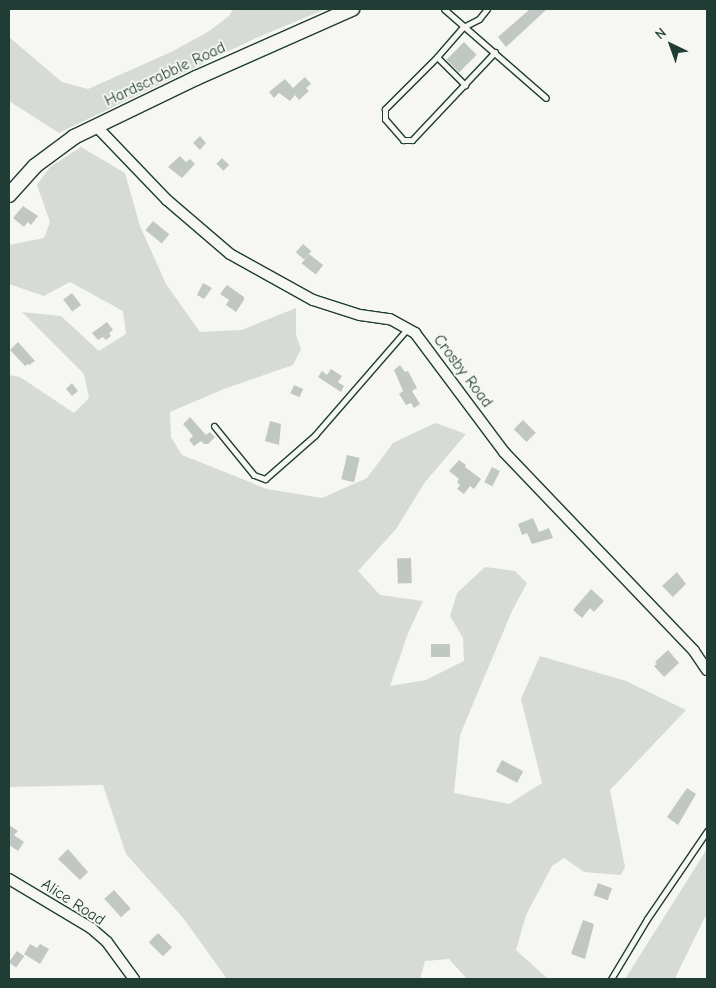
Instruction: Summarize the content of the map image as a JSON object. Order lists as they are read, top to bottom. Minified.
{"streets":{"street":["Hardscrabble Road","Crosby Road","Alice Road"]},"crossings":[["Hardscrabble Road","Crosby Road"]],"north":"top left"}
